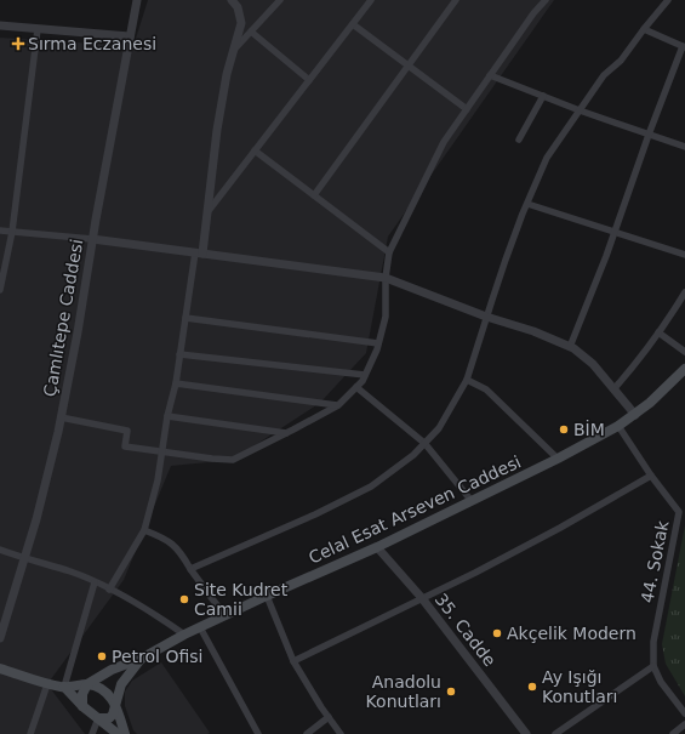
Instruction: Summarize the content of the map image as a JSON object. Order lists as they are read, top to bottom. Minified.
{"streets":{"main road":["Celal Esat Arseven Caddesi"],"street":["Çamlıtepe Caddesi","44. Sokak","35. Cadde"]},"crossings":[["Celal Esat Arseven Caddesi","44. Sokak"],["Celal Esat Arseven Caddesi","35. Cadde"]],"places":{"health":["Sırma Eczanesi"],"other":["BİM","Site Kudret Camii","Akçelik Modern","Petrol Ofisi","Ay Işığı Konutları","Anadolu Konutları"]}}
